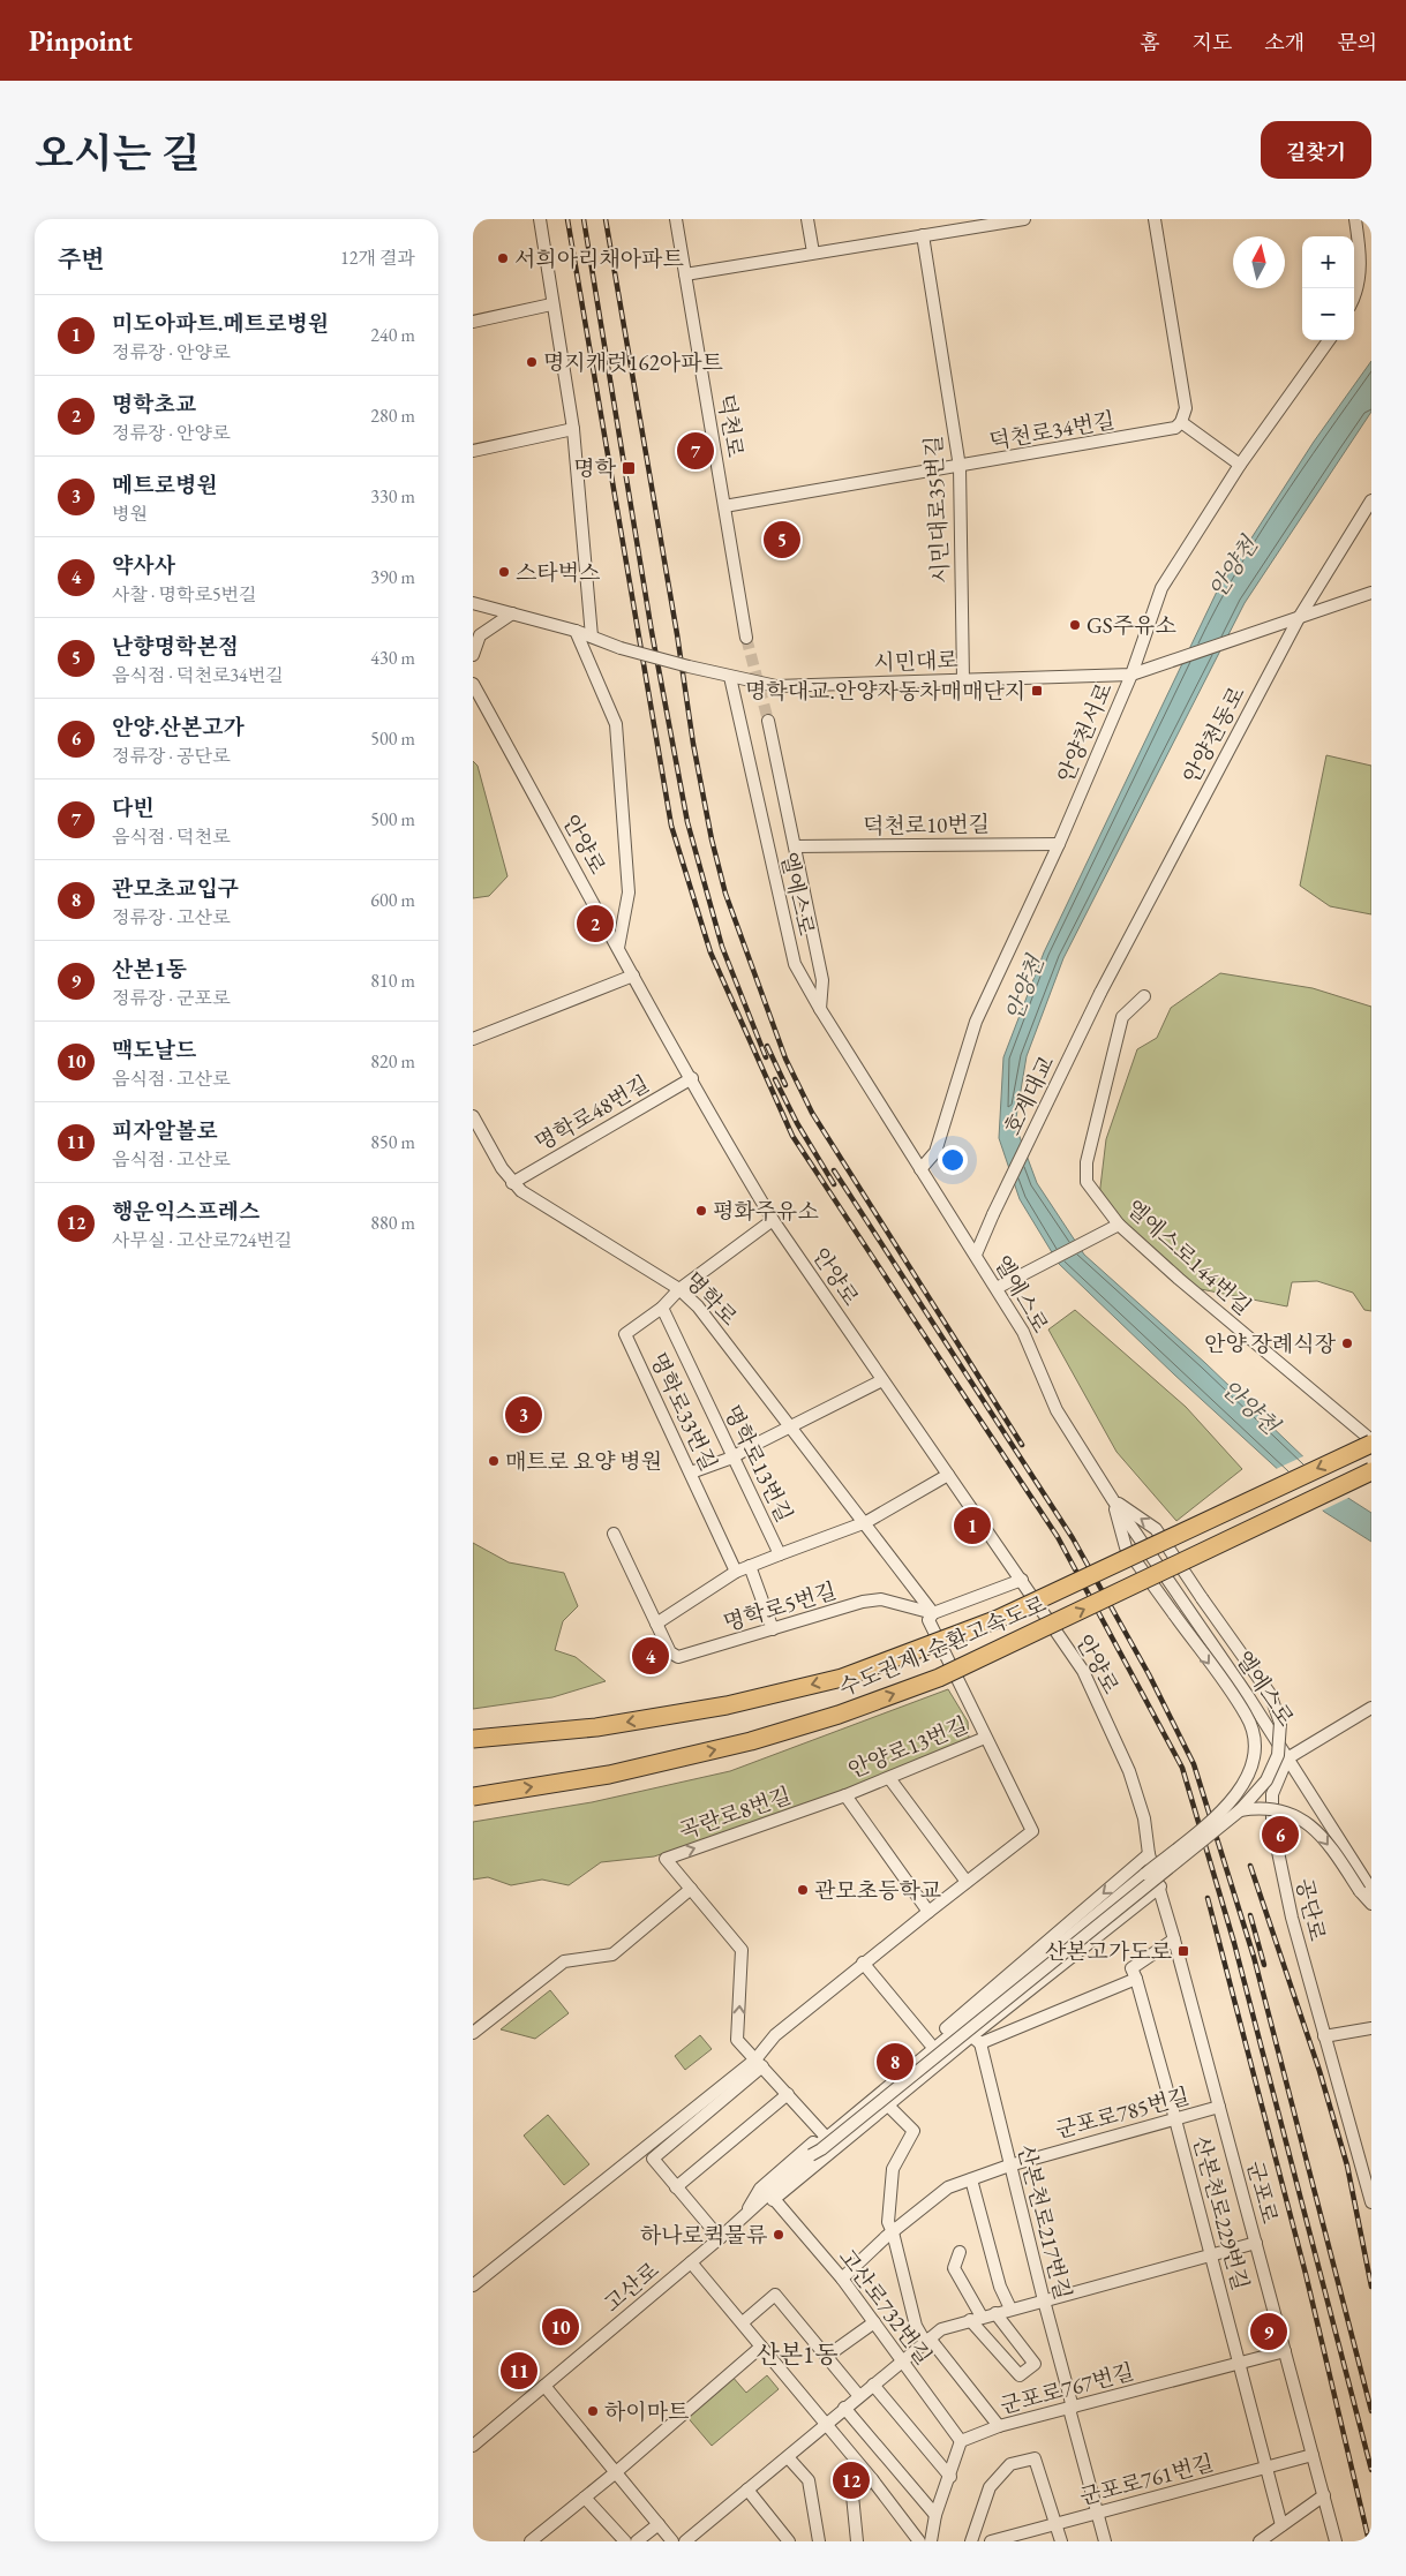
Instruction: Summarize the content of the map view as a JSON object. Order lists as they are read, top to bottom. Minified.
{"streets":{"highway":["수도권제1순환고속도로"],"street":["덕천로","덕천로34번길","시민대로35번길","시민대로","안양천서로","안양천동로","덕천로10번길","안양로","엘에스로","호계대교","명학로48번길","엘에스로144번길","명학로","명학로33번길","명학로13번길","명학로5번길","안양로13번길","곡란로8번길","공단로","군포로785번길","군포로","산본천로229번길","산본천로217번길","고산로","고산로732번길","군포로767번길","군포로761번길"]},"crossings":[["덕천로","덕천로34번길"],["덕천로34번길","시민대로35번길"],["시민대로35번길","시민대로"],["시민대로","안양천서로"],["시민대로","안양천동로"],["시민대로","엘에스로"],["안양천서로","덕천로10번길"],["안양천서로","엘에스로"],["안양천동로","호계대교"],["안양로","명학로48번길"],["안양로","명학로33번길"],["안양로","군포로"],["엘에스로","호계대교"],["엘에스로","공단로"],["명학로48번길","명학로"],["엘에스로144번길","수도권제1순환고속도로"],["명학로","명학로33번길"],["명학로","명학로13번길"],["명학로","명학로5번길"],["명학로","안양로13번길"],["명학로33번길","명학로13번길"],["명학로33번길","명학로5번길"],["명학로13번길","명학로5번길"],["명학로5번길","안양로13번길"],["안양로13번길","곡란로8번길"],["군포로785번길","군포로"],["군포로785번길","산본천로229번길"],["군포로785번길","산본천로217번길"],["군포로785번길","고산로732번길"],["군포로","군포로767번길"],["군포로","군포로761번길"],["산본천로229번길","군포로767번길"],["산본천로229번길","군포로761번길"],["산본천로217번길","군포로767번길"],["산본천로217번길","군포로761번길"],["고산로732번길","군포로767번길"]],"districts":["산본1동"],"water":["안양천"],"places":{"other":["서희아리채아파트","명지캐럿162아파트","스타벅스","GS주유소","평화주유소","안양 장례식장","매트로 요양 병원","관모초등학교","하나로퀵물류","하이마트"],"transit":["명학","명학대교.안양자동차매매단지","산본고가도로"]},"north":"top","page":{"header":"Pinpoint","nav":["홈","지도","소개","문의"],"title":"오시는 길","buttons":"길찾기","heading":["주변","12개 결과"],"map_buttons":["+","−"],"list":[{"mark":"1","name":"미도아파트.메트로병원","note":"정류장 · 안양로","value":"240 m"},{"mark":"2","name":"명학초교","note":"정류장 · 안양로","value":"280 m"},{"mark":"3","name":"메트로병원","note":"병원","value":"330 m"},{"mark":"4","name":"약사사","note":"사찰 · 명학로5번길","value":"390 m"},{"mark":"5","name":"난향명학본점","note":"음식점 · 덕천로34번길","value":"430 m"},{"mark":"6","name":"안양.산본고가","note":"정류장 · 공단로","value":"500 m"},{"mark":"7","name":"다빈","note":"음식점 · 덕천로","value":"500 m"},{"mark":"8","name":"관모초교입구","note":"정류장 · 고산로","value":"600 m"},{"mark":"9","name":"산본1동","note":"정류장 · 군포로","value":"810 m"},{"mark":"10","name":"맥도날드","note":"음식점 · 고산로","value":"820 m"},{"mark":"11","name":"피자알볼로","note":"음식점 · 고산로","value":"850 m"},{"mark":"12","name":"행운익스프레스","note":"사무실 · 고산로724번길","value":"880 m"}],"pins":["7","5","2","3","1","4","6","8","10","9","11","12"]}}
